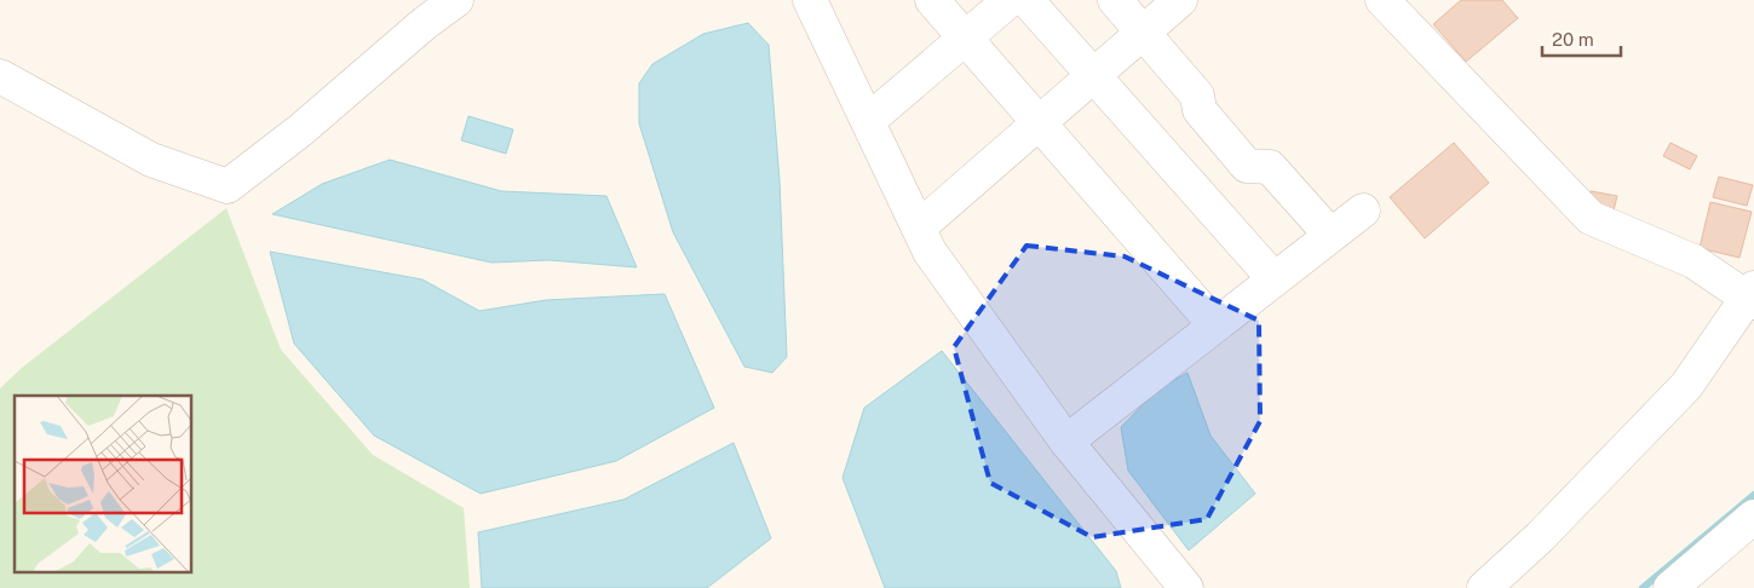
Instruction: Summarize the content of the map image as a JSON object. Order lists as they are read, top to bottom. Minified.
{"scale_bar":"20 m"}
